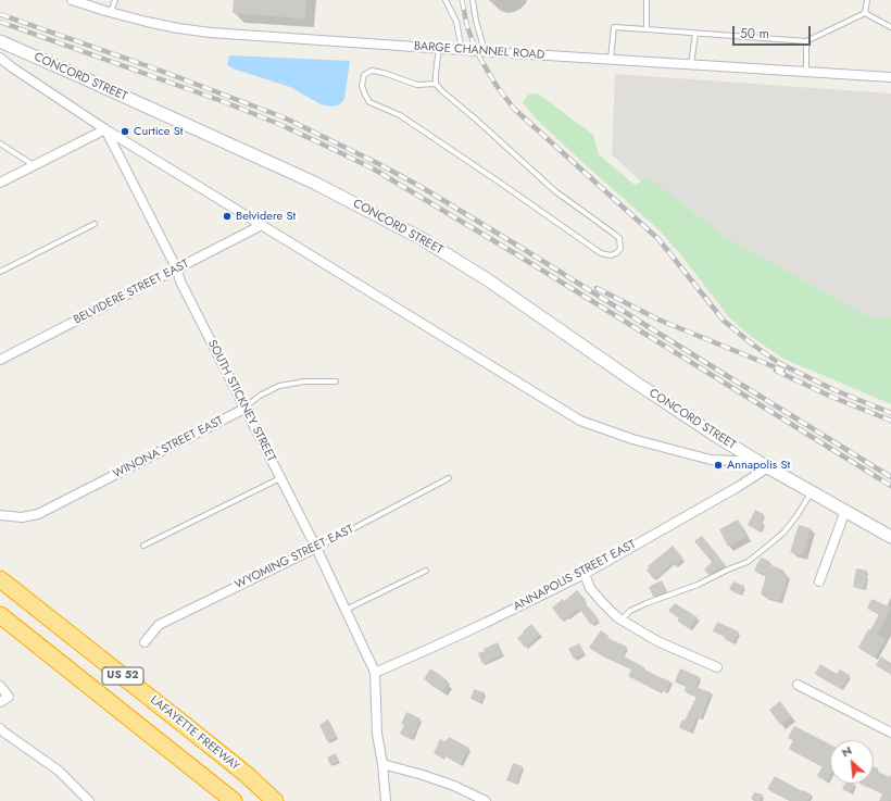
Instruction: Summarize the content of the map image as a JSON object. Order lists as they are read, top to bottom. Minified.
{"streets":{"highway":["US 52","LAFAYETTE FREEWAY"],"main road":["CONCORD STREET"],"street":["BARGE CHANNEL ROAD","BELVIDERE STREET EAST","SOUTH STICKNEY STREET","WINONA STREET EAST","WYOMING STREET EAST","ANNAPOLIS STREET EAST"]},"crossings":[["CONCORD STREET","BELVIDERE STREET EAST"],["CONCORD STREET","SOUTH STICKNEY STREET"],["CONCORD STREET","ANNAPOLIS STREET EAST"],["BELVIDERE STREET EAST","SOUTH STICKNEY STREET"],["SOUTH STICKNEY STREET","WINONA STREET EAST"],["SOUTH STICKNEY STREET","WYOMING STREET EAST"],["SOUTH STICKNEY STREET","ANNAPOLIS STREET EAST"]],"places":["Curtice St","Belvidere St","Annapolis St"],"scale_bar":"50 m","north":"top left"}
